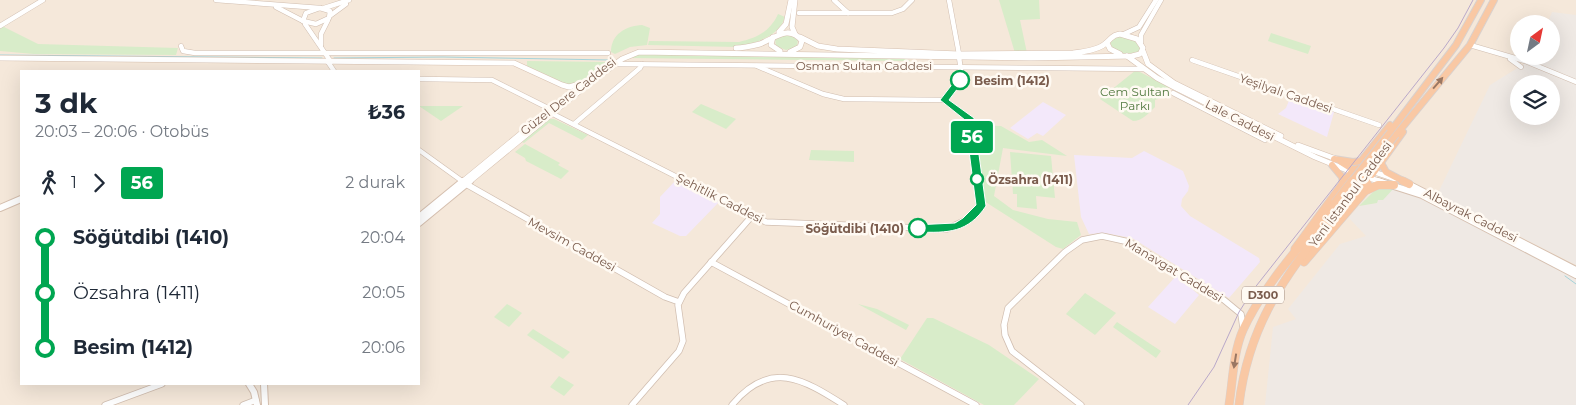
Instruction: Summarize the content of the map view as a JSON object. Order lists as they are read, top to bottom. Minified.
{"streets":{"highway":["Yeni İstanbul Caddesi","D300"],"main road":["Güzel Dere Caddesi","Lale Caddesi","Albayrak Caddesi"],"street":["Osman Sultan Caddesi","Yeşilyalı Caddesi","Şehitlik Caddesi","Mevsim Caddesi","Manavgat Caddesi","Cumhuriyet Caddesi"]},"crossings":[["Osman Sultan Caddesi","Güzel Dere Caddesi"],["Osman Sultan Caddesi","Lale Caddesi"],["Güzel Dere Caddesi","Şehitlik Caddesi"],["Güzel Dere Caddesi","Mevsim Caddesi"],["Yeni İstanbul Caddesi","Manavgat Caddesi"]],"parks":["Cem Sultan Parkı"],"places":["Besim (1412)","Özsahra (1411)","Söğütdibi (1410)"],"lines":["bus line 56"],"north":"top right","page":{"on_map":"56","heading":["3 dk","20:03 – 20:06 · Otobüs","₺36"],"legs":["1","56","2 durak"],"list":[{"name":"Söğütdibi (1410)","value":"20:04"},{"name":"Özsahra (1411)","value":"20:05"},{"name":"Besim (1412)","value":"20:06"}]}}
